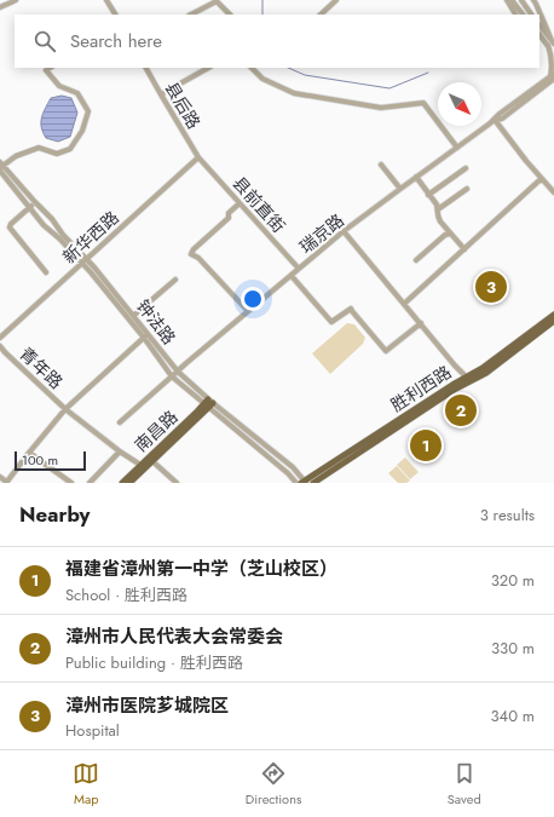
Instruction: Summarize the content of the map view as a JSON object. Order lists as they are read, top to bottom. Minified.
{"streets":{"main road":["胜利西路","南昌路"],"street":["县后路","县前直街","瑞京路","新华西路","钟法路","青年路"]},"crossings":[["县后路","县前直街"],["县后路","新华西路"],["县前直街","瑞京路"],["县前直街","新华西路"],["瑞京路","钟法路"],["新华西路","钟法路"],["钟法路","胜利西路"],["钟法路","南昌路"],["青年路","南昌路"]],"scale_bar":"100 m","north":"bottom right","page":{"search":"Search here","pins":["3","2","1"],"scale":"100 m","heading":["Nearby","3 results"],"list":[{"mark":"1","name":"福建省漳州第一中学（芝山校区）","note":"School · 胜利西路","value":"320 m"},{"mark":"2","name":"漳州市人民代表大会常委会","note":"Public building · 胜利西路","value":"330 m"},{"mark":"3","name":"漳州市医院芗城院区","note":"Hospital","value":"340 m"}],"nav":["Map","Directions","Saved"]}}
